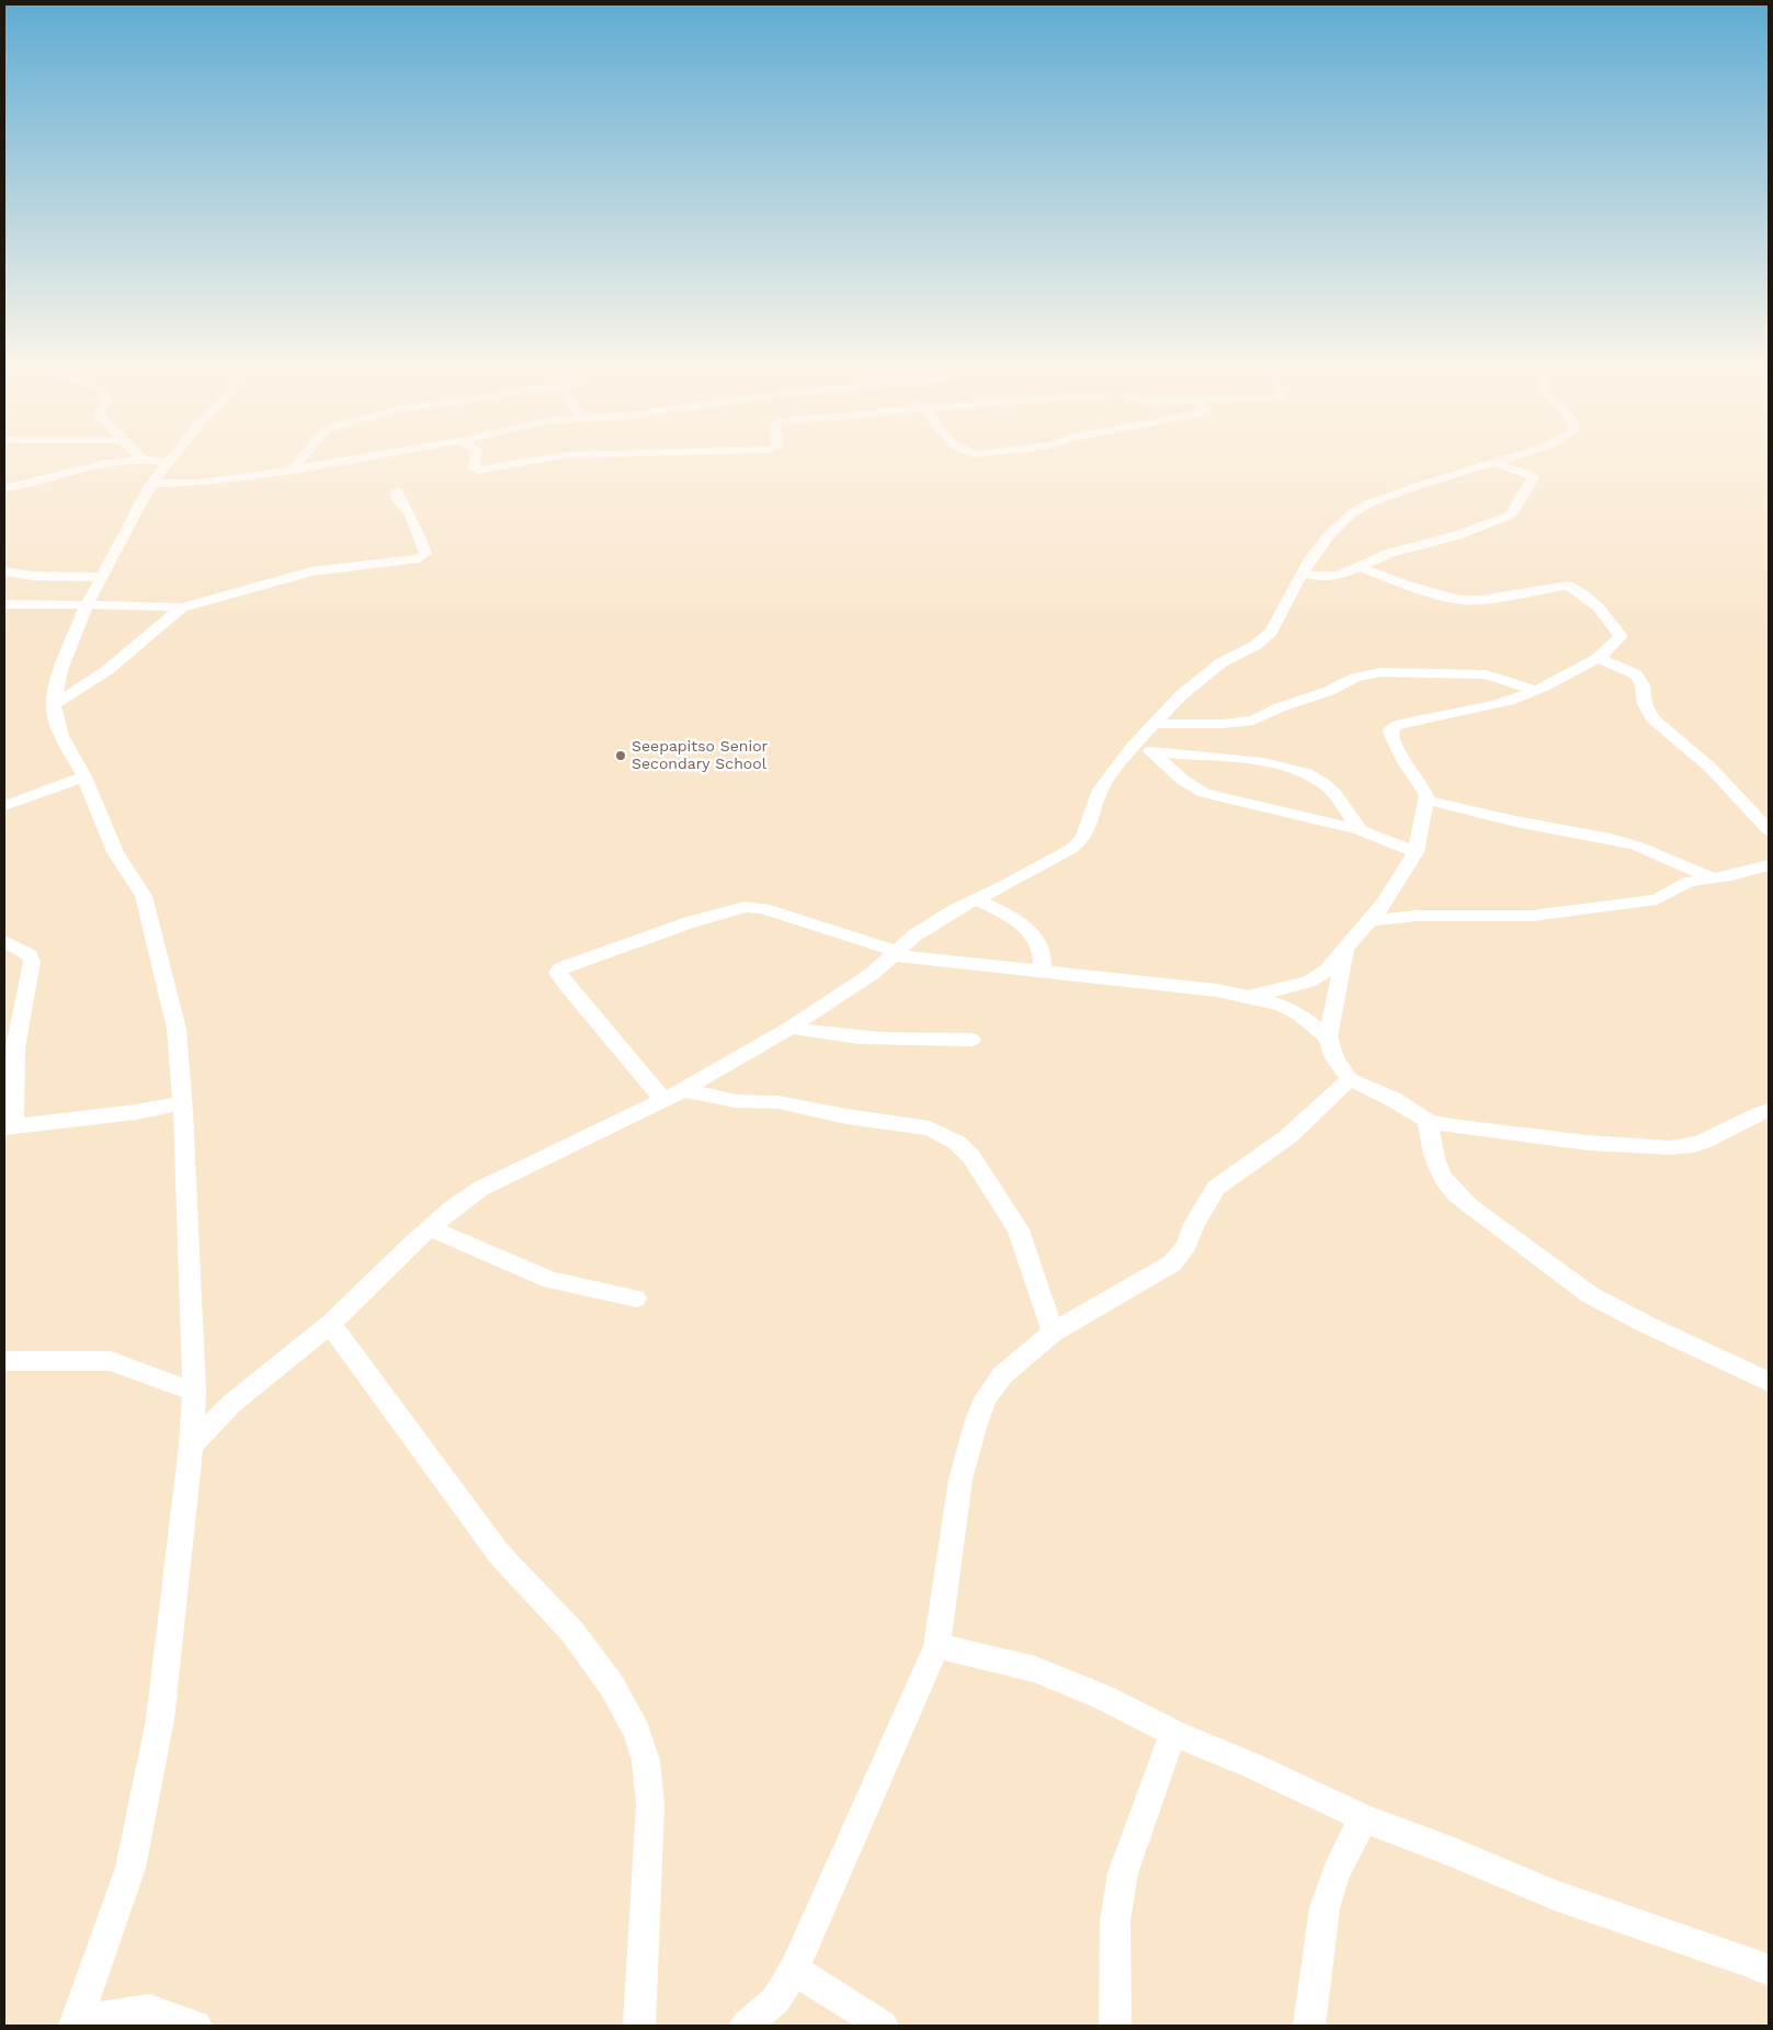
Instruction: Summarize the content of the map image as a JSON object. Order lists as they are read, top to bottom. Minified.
{"places":["Seepapitso Senior Secondary School"]}
